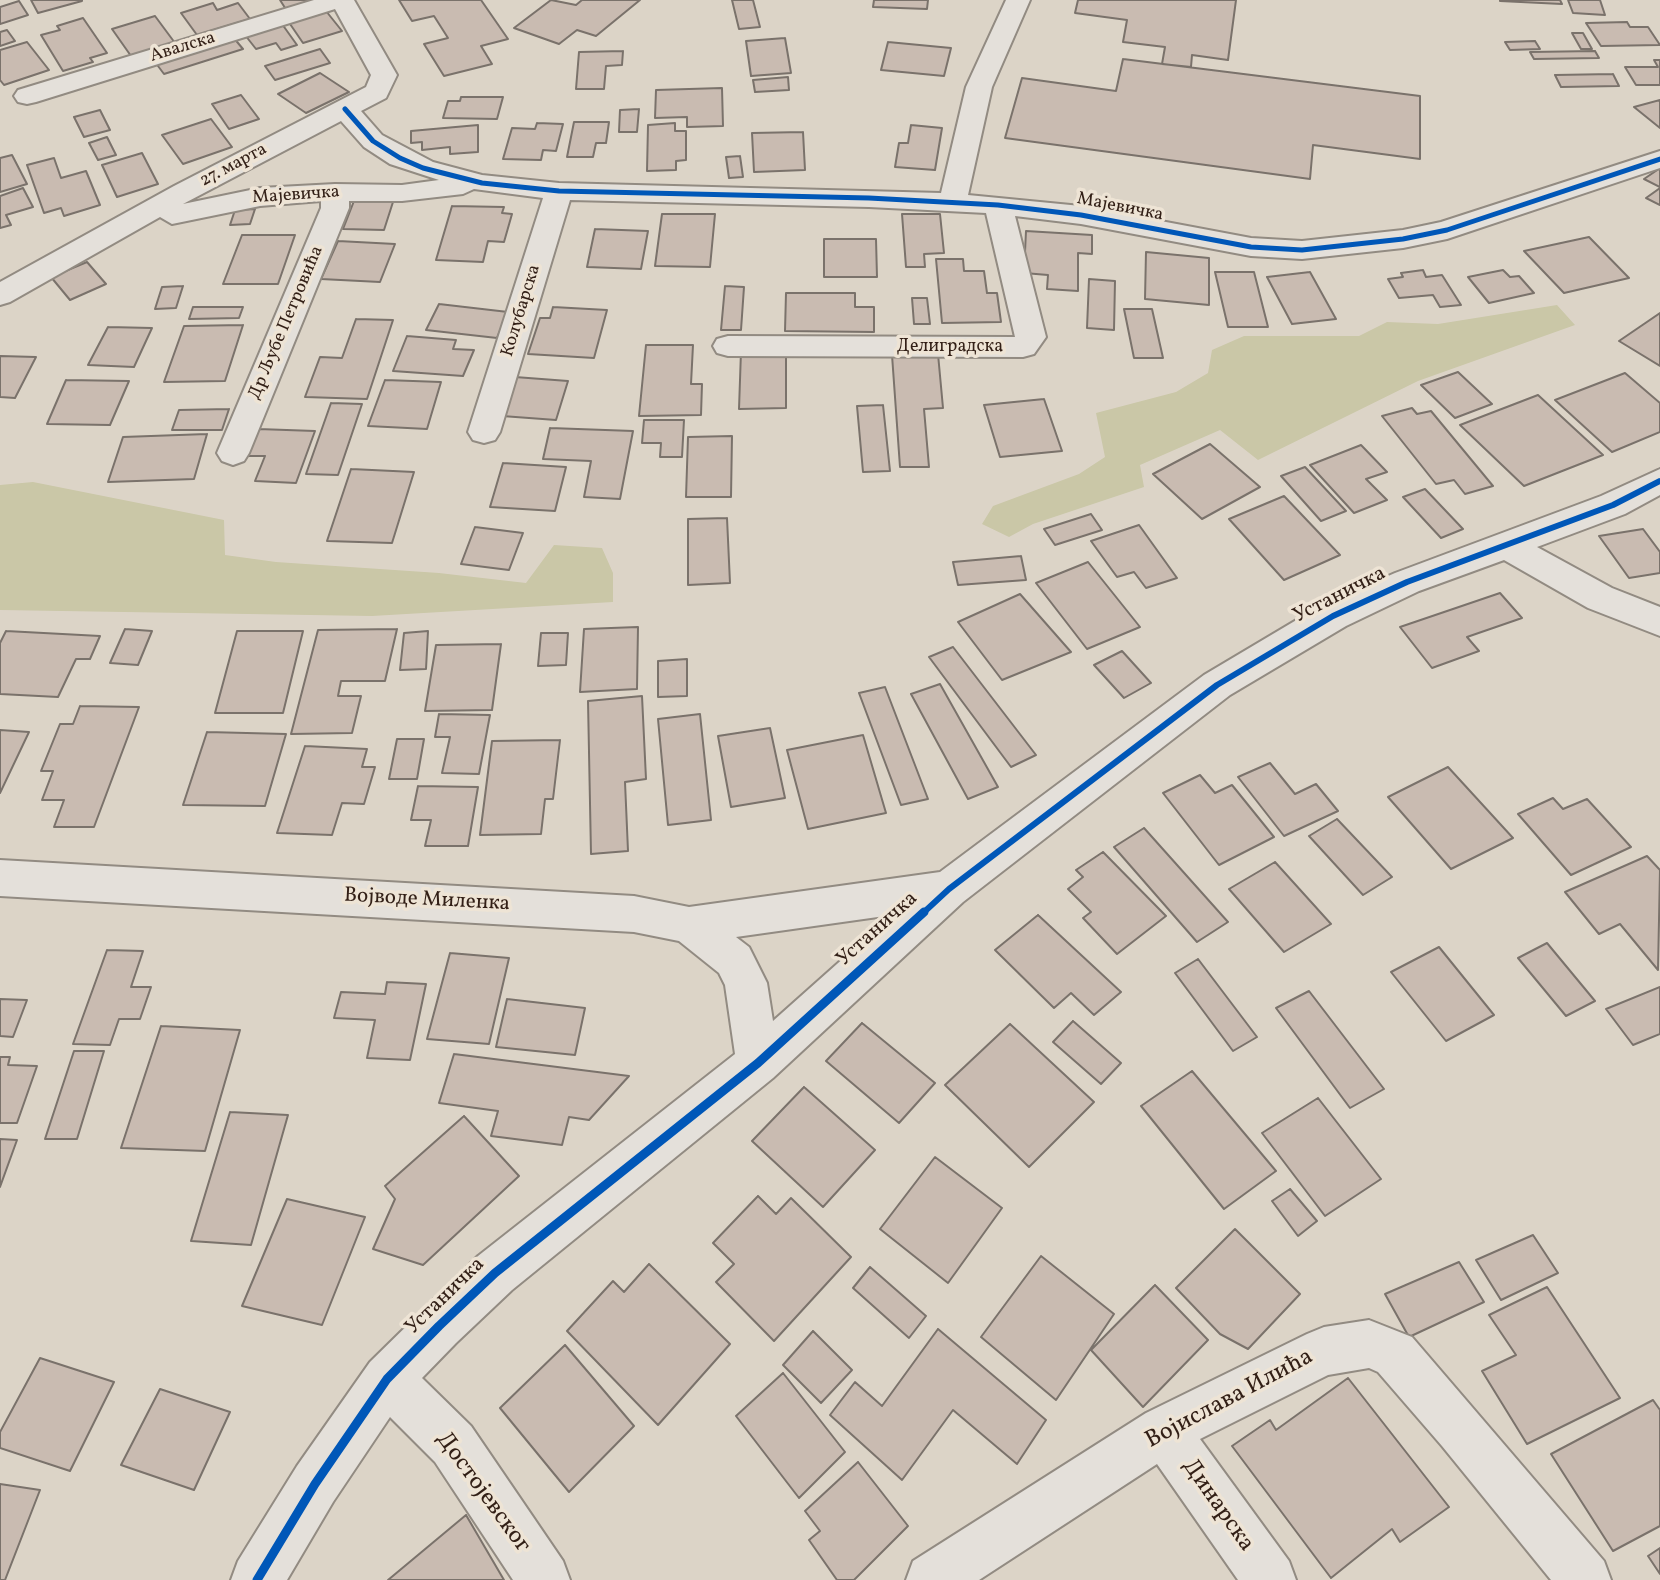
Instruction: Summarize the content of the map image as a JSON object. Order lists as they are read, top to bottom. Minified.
{"streets":{"street":["Авалска","27. марта","Мајевичка","Колубарска","Др Љубе Петровића","Делиградска","Устаничка","Војводе Миленка","Војислава Илића","Достојевског","Динарска"]},"crossings":[["Авалска","27. марта"],["27. марта","Мајевичка"],["Мајевичка","Колубарска"],["Мајевичка","Др Љубе Петровића"],["Мајевичка","Делиградска"],["Устаничка","Војводе Миленка"],["Устаничка","Достојевског"],["Војислава Илића","Динарска"]]}
